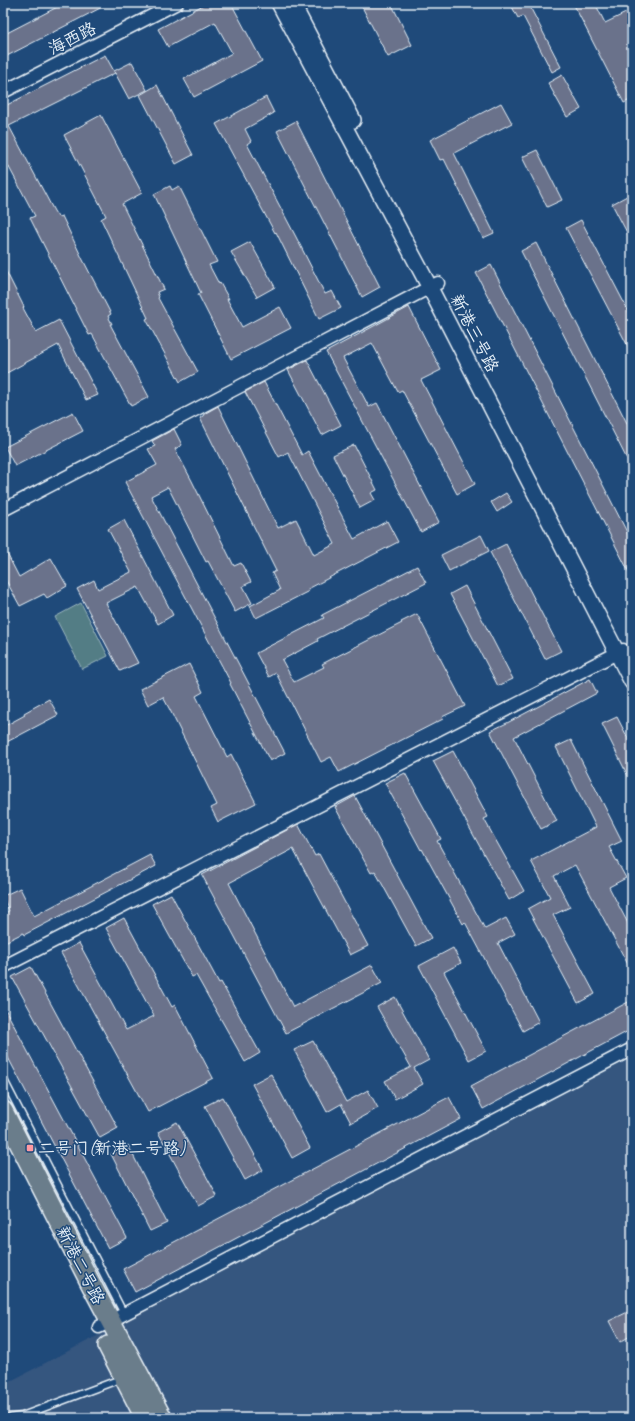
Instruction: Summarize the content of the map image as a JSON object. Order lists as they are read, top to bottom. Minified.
{"streets":{"main road":["新港二号路"],"street":["海西路","新港三号路"]},"places":{"transit":["二号门(新港二号路)"]}}
